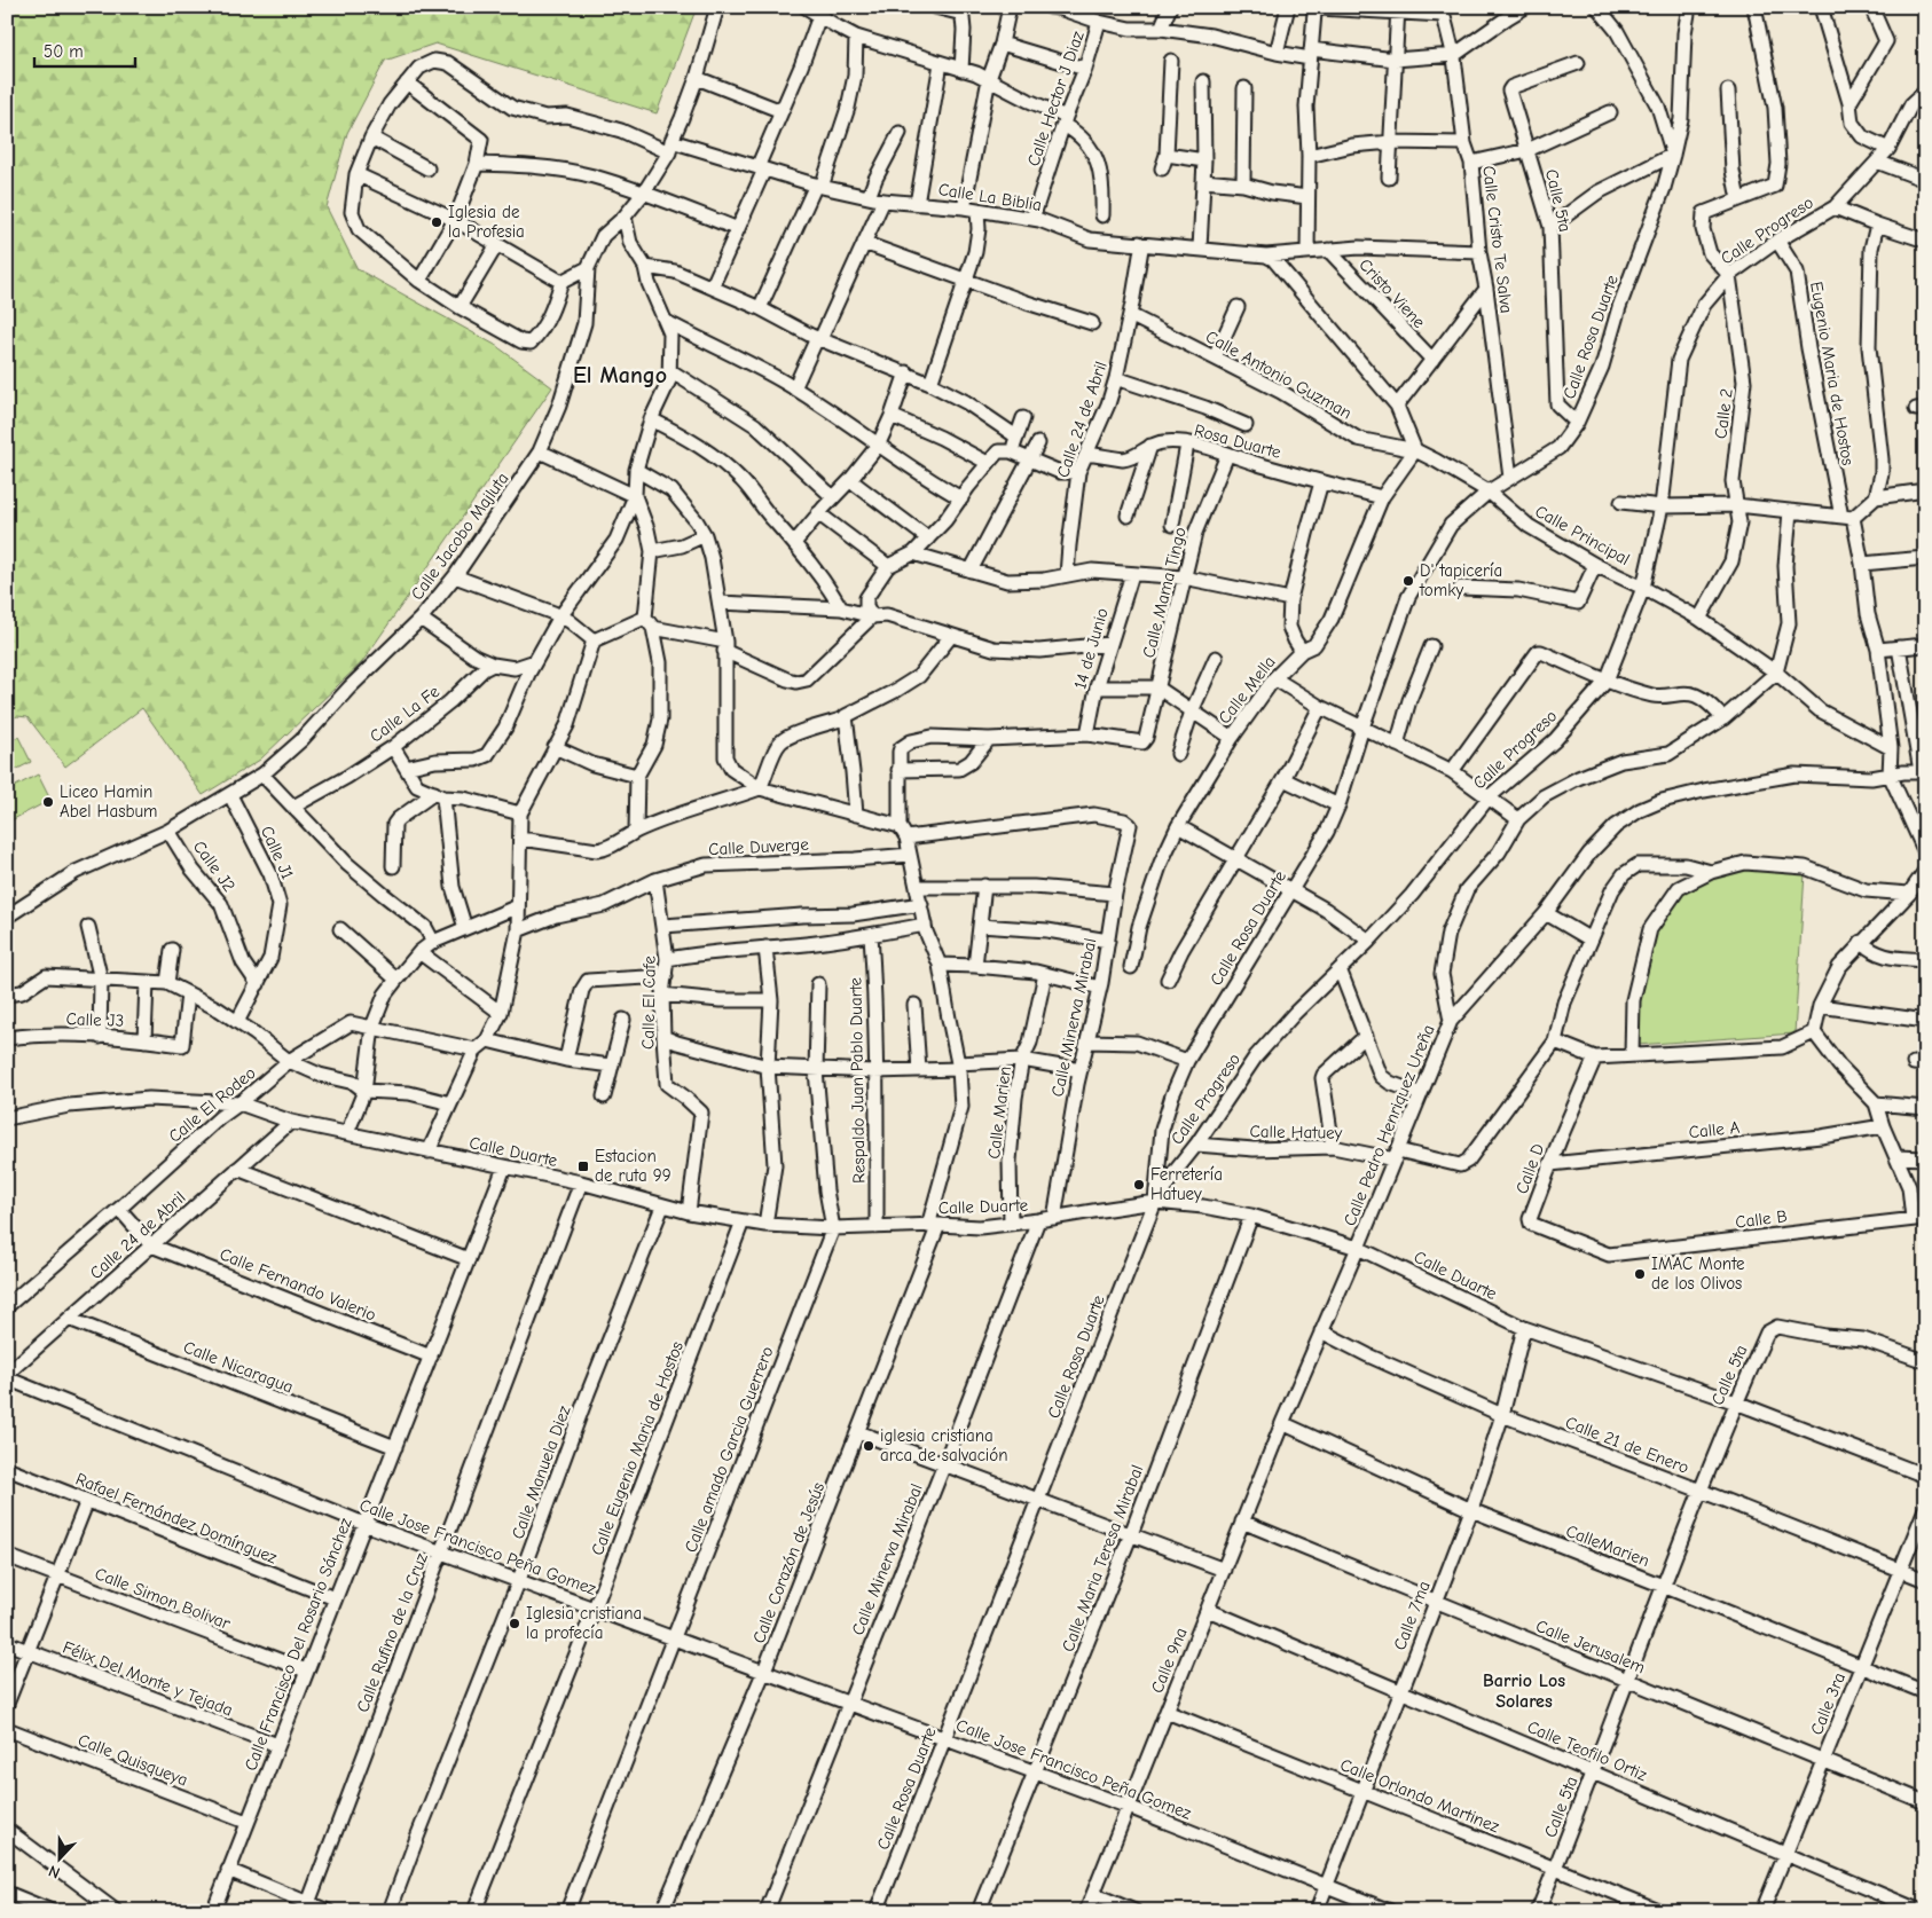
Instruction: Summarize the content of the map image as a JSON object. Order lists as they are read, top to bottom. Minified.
{"streets":{"street":["Calle Hector J Diaz","Calle La Biblia","Calle 5ta","Calle Progreso","Calle Cristo Te Salva","Cristo Viene","Calle Rosa Duarte","Eugenio Maria de Hostos","Calle Antonio Guzman","Calle 2","Calle 24 de Abril","Rosa Duarte","Calle Principal","Calle Jacobo Majluta","Calle Mama Tingo","14 de Junio","Calle Mella","Calle La Fe","Calle Duverge","Calle J1","Calle J2","Calle El Cafe","Calle Minerva Mirabal","Calle J3","Respaldo Juan Pablo Duarte","Calle El Rodeo","Calle Marien","Calle Pedro Henriquez Ureña","Calle A","Calle Hatuey","Calle Duarte","Calle D","Calle B","Calle Fernando Valerio","Calle Nicaragua","Calle 21 de Enero","Calle Eugenio Maria de Hostos","Calle amado Garcia Guerrero","Calle Manuela Diez","Rafael Fernández Domínguez","CalleMarien","Calle Jose Francisco Peña Gomez","Calle Maria Teresa Mirabal","Calle Corazón de Jesús","Calle Simon Bolivar","Calle 7ma","Calle Rufino de la Cruz","Calle Francisco Del Rosario Sánchez","Calle Jerusalem","Calle 9na","Félix Del Monte y Tejada","Calle 3ra","Calle Teofilo Ortiz","Calle Quisqueya","Calle Orlando Martinez"]},"crossings":[["Calle Hector J Diaz","Calle La Biblia"],["Calle La Biblia","Calle Cristo Te Salva"],["Calle La Biblia","Cristo Viene"],["Calle La Biblia","Calle 24 de Abril"],["Calle La Biblia","Calle Jacobo Majluta"],["Calle 5ta","Calle Rosa Duarte"],["Calle 5ta","Calle Duarte"],["Calle 5ta","Calle 21 de Enero"],["Calle 5ta","CalleMarien"],["Calle 5ta","Calle Jerusalem"],["Calle 5ta","Calle Teofilo Ortiz"],["Calle 5ta","Calle Orlando Martinez"],["Calle Progreso","Calle Rosa Duarte"],["Calle Progreso","Eugenio Maria de Hostos"],["Calle Progreso","Calle 2"],["Calle Progreso","Calle Principal"],["Calle Progreso","Calle Hatuey"],["Calle Progreso","Calle Duarte"],["Calle Cristo Te Salva","Calle Rosa Duarte"],["Calle Rosa Duarte","Calle Principal"],["Calle Rosa Duarte","Calle Duarte"],["Calle Rosa Duarte","Calle Jose Francisco Peña Gomez"],["Eugenio Maria de Hostos","Calle Principal"],["Calle Antonio Guzman","Calle 24 de Abril"],["Calle Antonio Guzman","Calle Principal"],["Calle Antonio Guzman","Calle Mella"],["Calle 2","Calle Principal"],["Calle 24 de Abril","Rosa Duarte"],["Calle 24 de Abril","Calle Duarte"],["Calle 24 de Abril","Calle Fernando Valerio"],["Calle 24 de Abril","Calle Nicaragua"],["Rosa Duarte","Calle Mama Tingo"],["Rosa Duarte","Calle Mella"],["Calle Principal","Calle Mella"],["Calle Jacobo Majluta","Calle J1"],["Calle Jacobo Majluta","Calle J2"],["Calle Mama Tingo","14 de Junio"],["Calle Duverge","Calle El Cafe"],["Calle Duverge","Calle Corazón de Jesús"],["Calle J1","Calle J2"],["Calle El Cafe","Calle Duarte"],["Calle Minerva Mirabal","Calle Duarte"],["Calle Minerva Mirabal","Calle Jose Francisco Peña Gomez"],["Calle Minerva Mirabal","Calle Corazón de Jesús"],["Respaldo Juan Pablo Duarte","Calle Duarte"],["Calle El Rodeo","Calle Duarte"],["Calle Marien","Calle Duarte"],["Calle Pedro Henriquez Ureña","Calle Hatuey"],["Calle Pedro Henriquez Ureña","Calle Duarte"],["Calle Pedro Henriquez Ureña","Calle 21 de Enero"],["Calle Pedro Henriquez Ureña","CalleMarien"],["Calle Pedro Henriquez Ureña","Calle 9na"],["Calle A","Calle D"],["Calle Duarte","Calle Eugenio Maria de Hostos"],["Calle Duarte","Calle amado Garcia Guerrero"],["Calle Duarte","Calle Manuela Diez"],["Calle Duarte","Calle Maria Teresa Mirabal"],["Calle Duarte","Calle Corazón de Jesús"],["Calle Duarte","Calle 7ma"],["Calle Duarte","Calle Rufino de la Cruz"],["Calle Duarte","Calle Francisco Del Rosario Sánchez"],["Calle D","Calle B"],["Calle Fernando Valerio","Calle Francisco Del Rosario Sánchez"],["Calle Nicaragua","Calle Francisco Del Rosario Sánchez"],["Calle 21 de Enero","Calle 7ma"],["Calle 21 de Enero","Calle 3ra"],["Calle Eugenio Maria de Hostos","Calle Jose Francisco Peña Gomez"],["Calle amado Garcia Guerrero","Calle Jose Francisco Peña Gomez"],["Calle Manuela Diez","Calle Jose Francisco Peña Gomez"],["Rafael Fernández Domínguez","Calle Francisco Del Rosario Sánchez"],["CalleMarien","Calle 7ma"],["CalleMarien","Calle 9na"],["CalleMarien","Calle 3ra"],["Calle Jose Francisco Peña Gomez","Calle Maria Teresa Mirabal"],["Calle Jose Francisco Peña Gomez","Calle Corazón de Jesús"],["Calle Jose Francisco Peña Gomez","Calle 7ma"],["Calle Jose Francisco Peña Gomez","Calle Rufino de la Cruz"],["Calle Jose Francisco Peña Gomez","Calle Francisco Del Rosario Sánchez"],["Calle Jose Francisco Peña Gomez","Calle 9na"],["Calle Simon Bolivar","Calle Francisco Del Rosario Sánchez"],["Calle 7ma","Calle Jerusalem"],["Calle 7ma","Calle Teofilo Ortiz"],["Calle 7ma","Calle Orlando Martinez"],["Calle Francisco Del Rosario Sánchez","Félix Del Monte y Tejada"],["Calle Francisco Del Rosario Sánchez","Calle Quisqueya"],["Calle Jerusalem","Calle 9na"],["Calle Jerusalem","Calle 3ra"],["Calle 9na","Calle Teofilo Ortiz"],["Calle 9na","Calle Orlando Martinez"],["Calle 3ra","Calle Teofilo Ortiz"]],"districts":["El Mango","Barrio Los Solares"],"places":{"other":["Iglesia de la Profesia","D' tapicería tomky","Liceo Hamin Abel Hasbum","Ferretería Hatuey","IMAC Monte de los Olivos","iglesia cristiana arca de salvación","Iglesia cristiana la profecía"],"transit":["Estacion de ruta 99"]},"scale_bar":"50 m","north":"bottom"}
